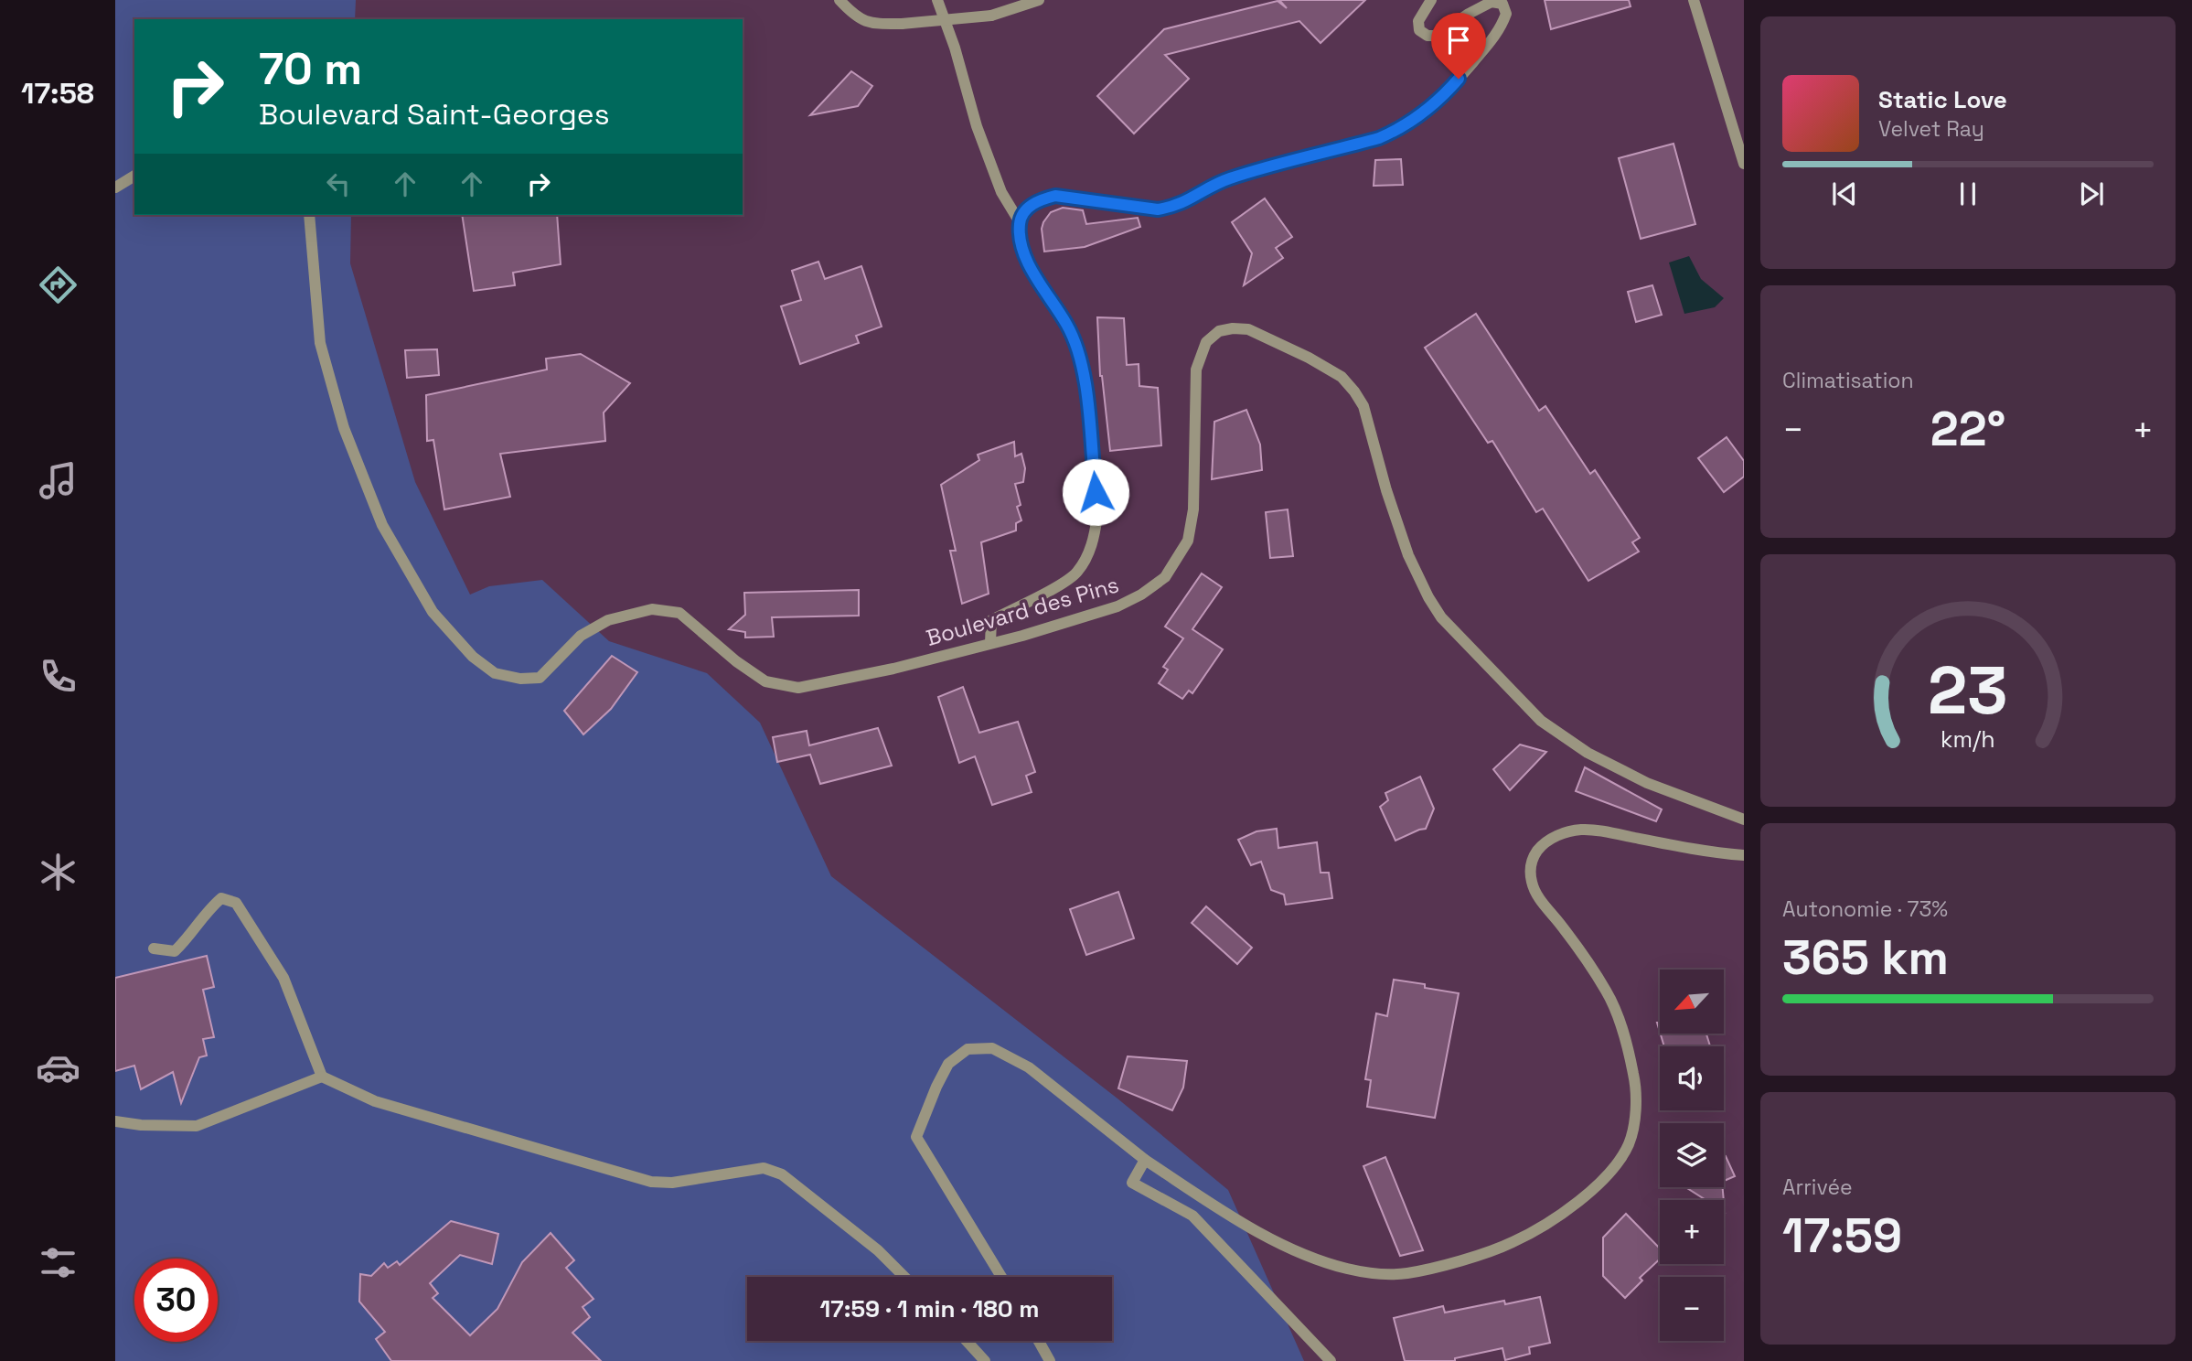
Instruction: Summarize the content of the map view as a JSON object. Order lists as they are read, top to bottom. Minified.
{"streets":{"street":["Boulevard des Pins"]},"north":"bottom left","page":{"tabs":"17:58","turn":["70 m","Boulevard Saint-Georges"],"song":["Static Love","Velvet Ray"],"tile":["Climatisation",["Autonomie · 73%","365 km"],["Arrivée","17:59"]],"heat":["−","22°","+"],"map_buttons":["+","−"],"limit":"30","trip":"17:59 · 1 min · 180 m","gauge":["23","km/h"]}}
